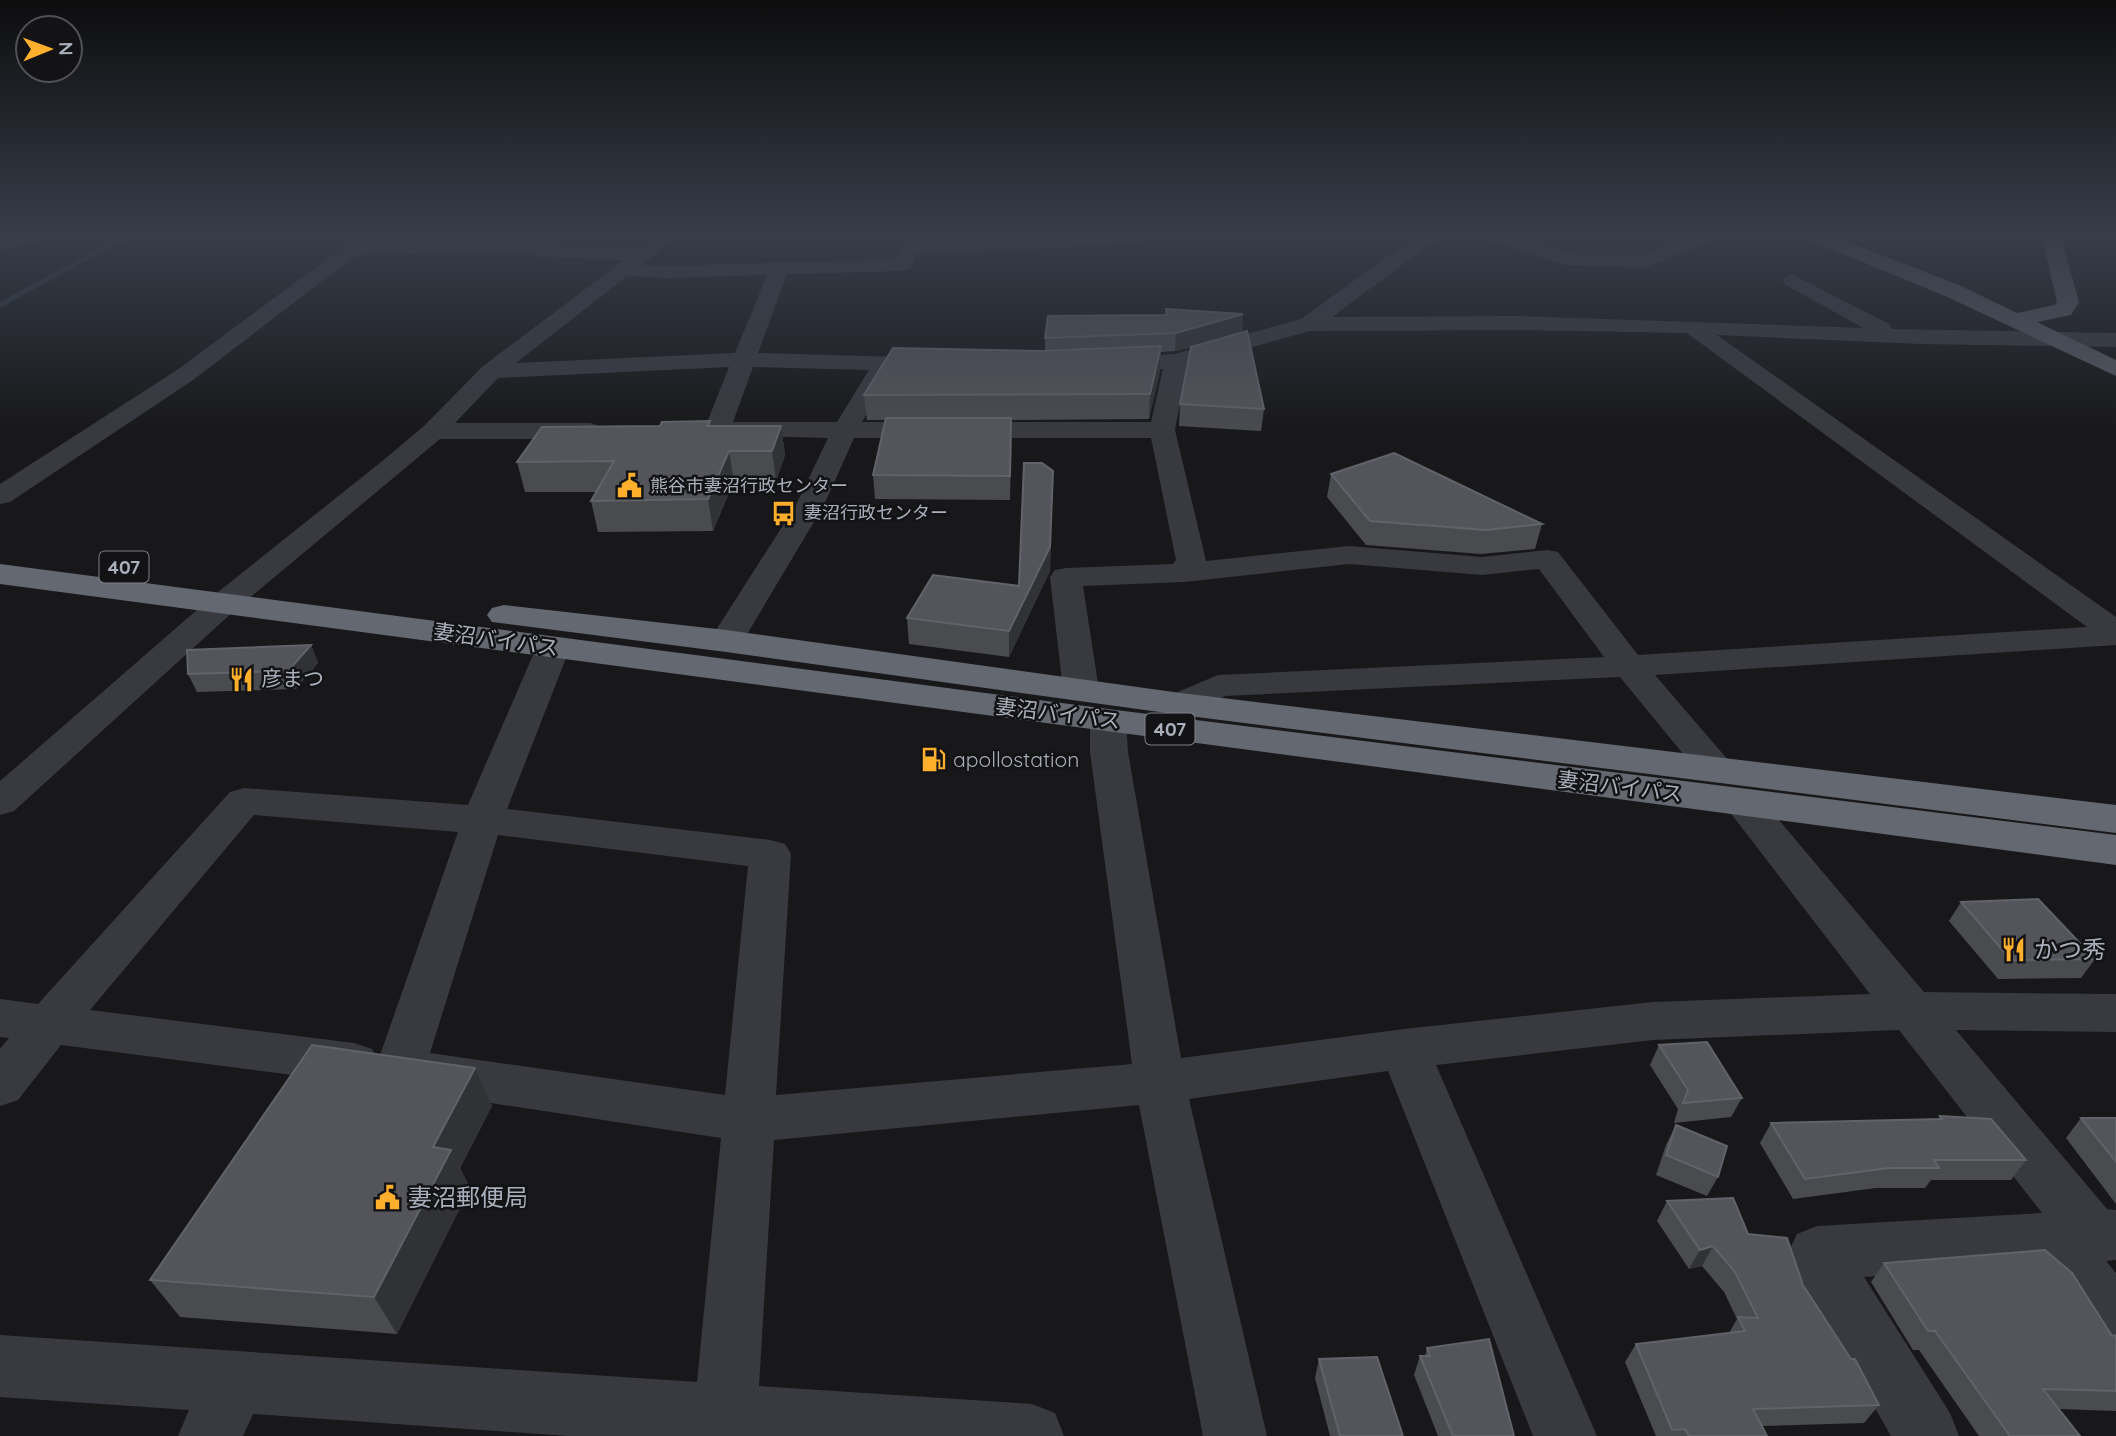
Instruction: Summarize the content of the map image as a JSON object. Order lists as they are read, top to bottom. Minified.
{"streets":{"highway":["407","妻沼バイパス"]},"places":{"public building":["熊谷市妻沼行政センター","妻沼郵便局"],"bus stop":["妻沼行政センター"],"restaurant":["彦まつ","かつ秀"],"fuel station":["apollostation"]},"north":"right"}
